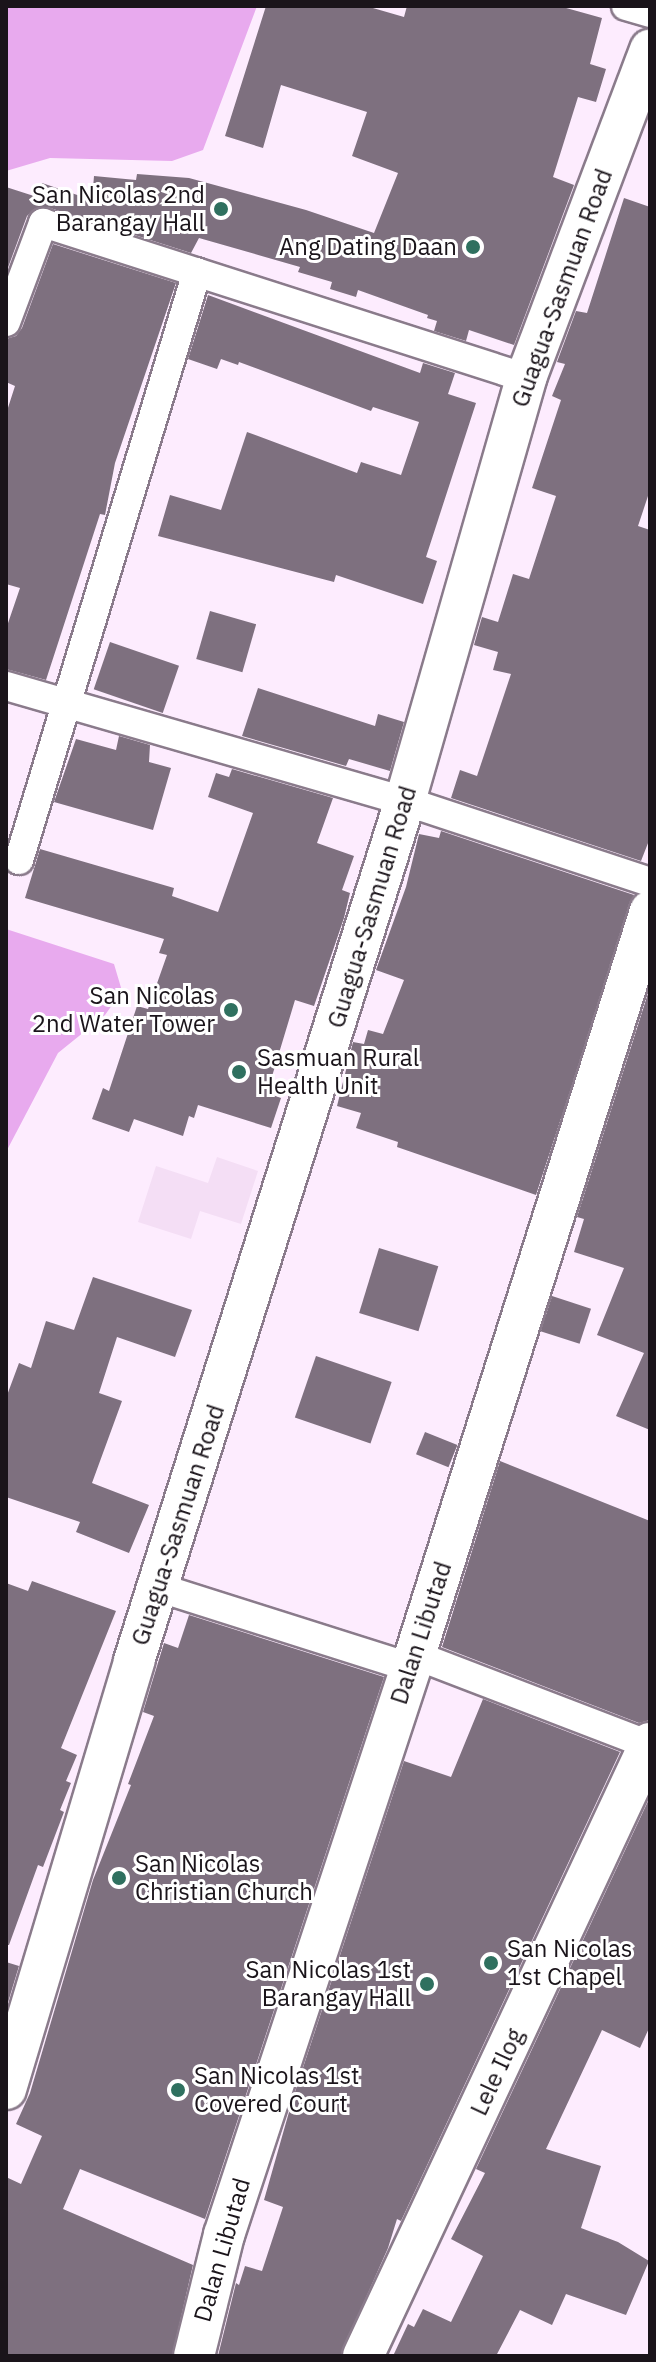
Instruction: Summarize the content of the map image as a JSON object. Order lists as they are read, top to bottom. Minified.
{"streets":{"street":["Guagua-Sasmuan Road","Dalan Libutad","Lele Ilog"]},"places":["San Nicolas 2nd Barangay Hall","Ang Dating Daan","San Nicolas 2nd Water Tower","Sasmuan Rural Health Unit","San Nicolas Christian Church","San Nicolas 1st Chapel","San Nicolas 1st Barangay Hall","San Nicolas 1st Covered Court"]}
